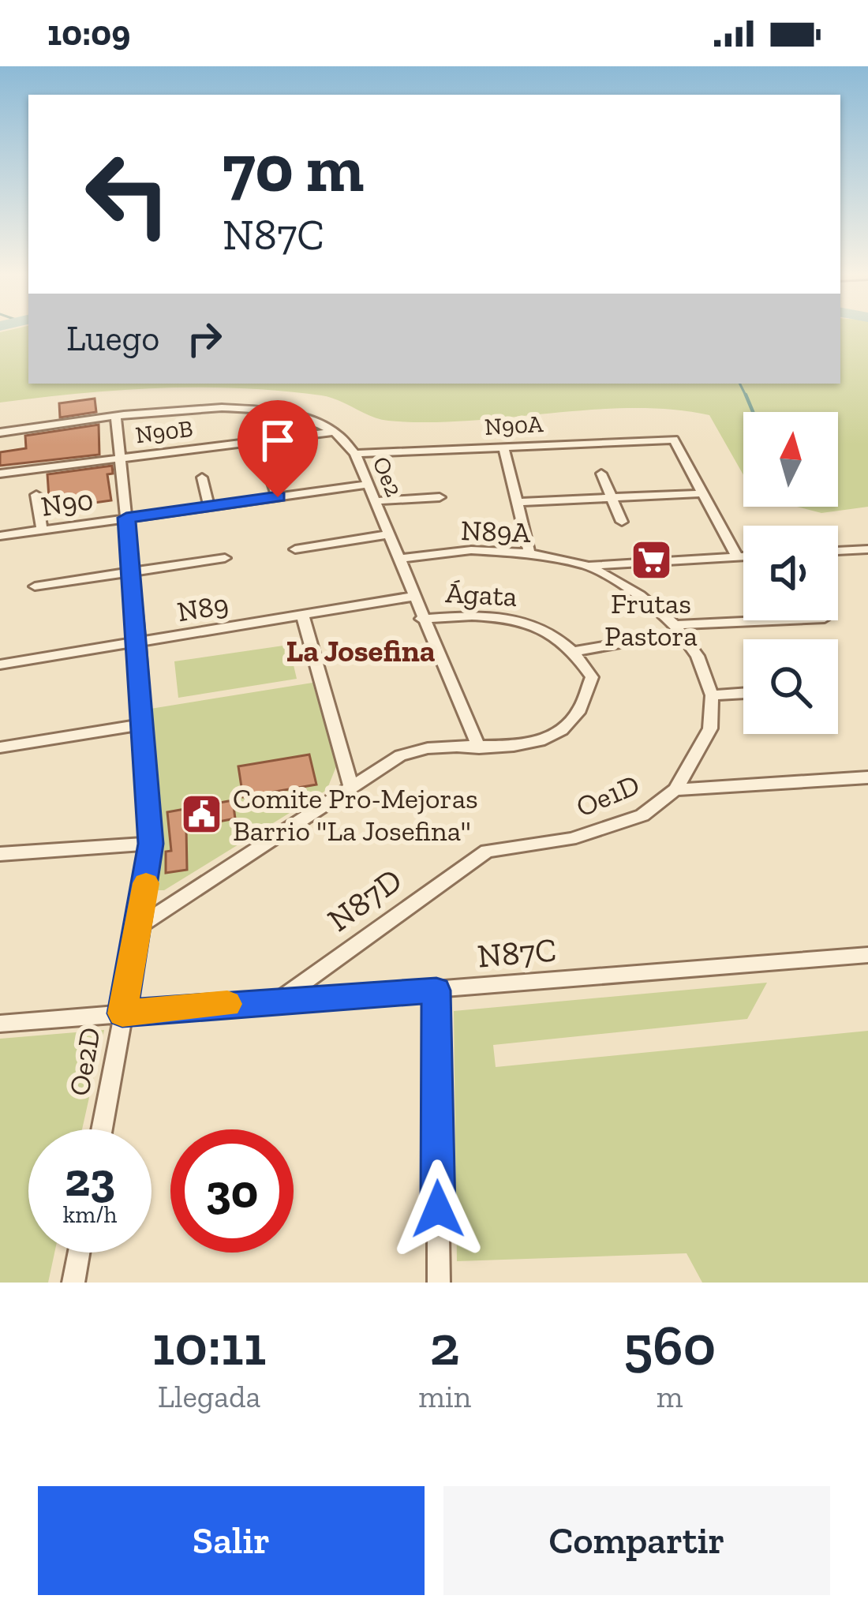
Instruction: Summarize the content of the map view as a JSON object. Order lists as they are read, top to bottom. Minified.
{"streets":{"street":["N90A","N90B","Oe2","N90","N89A","Ágata","N89","Oe1D","N87D","N87C","Oe2D"]},"crossings":[["N90A","Oe2"],["N90B","Oe2"],["N90B","Oe2D"],["Oe2","N90"],["Oe2","N89A"],["Oe2","Ágata"],["Oe2","N89"],["Oe2","Oe2D"],["N90","Oe2D"],["N89","Oe2D"],["Oe1D","N87D"],["N87D","N87C"],["N87C","Oe2D"]],"districts":["La Josefina"],"places":{"supermarket":["Frutas Pastora"],"public building":["Comite Pro-Mejoras Barrio \"La Josefina\""]},"north":"top","page":{"status":"10:09","turn":["70 m","N87C"],"then":"Luego","speed":"23 km/h","limit":"30","eta":["10:11","Llegada","2","min","560","m"],"buttons":["Salir","Compartir"]}}
